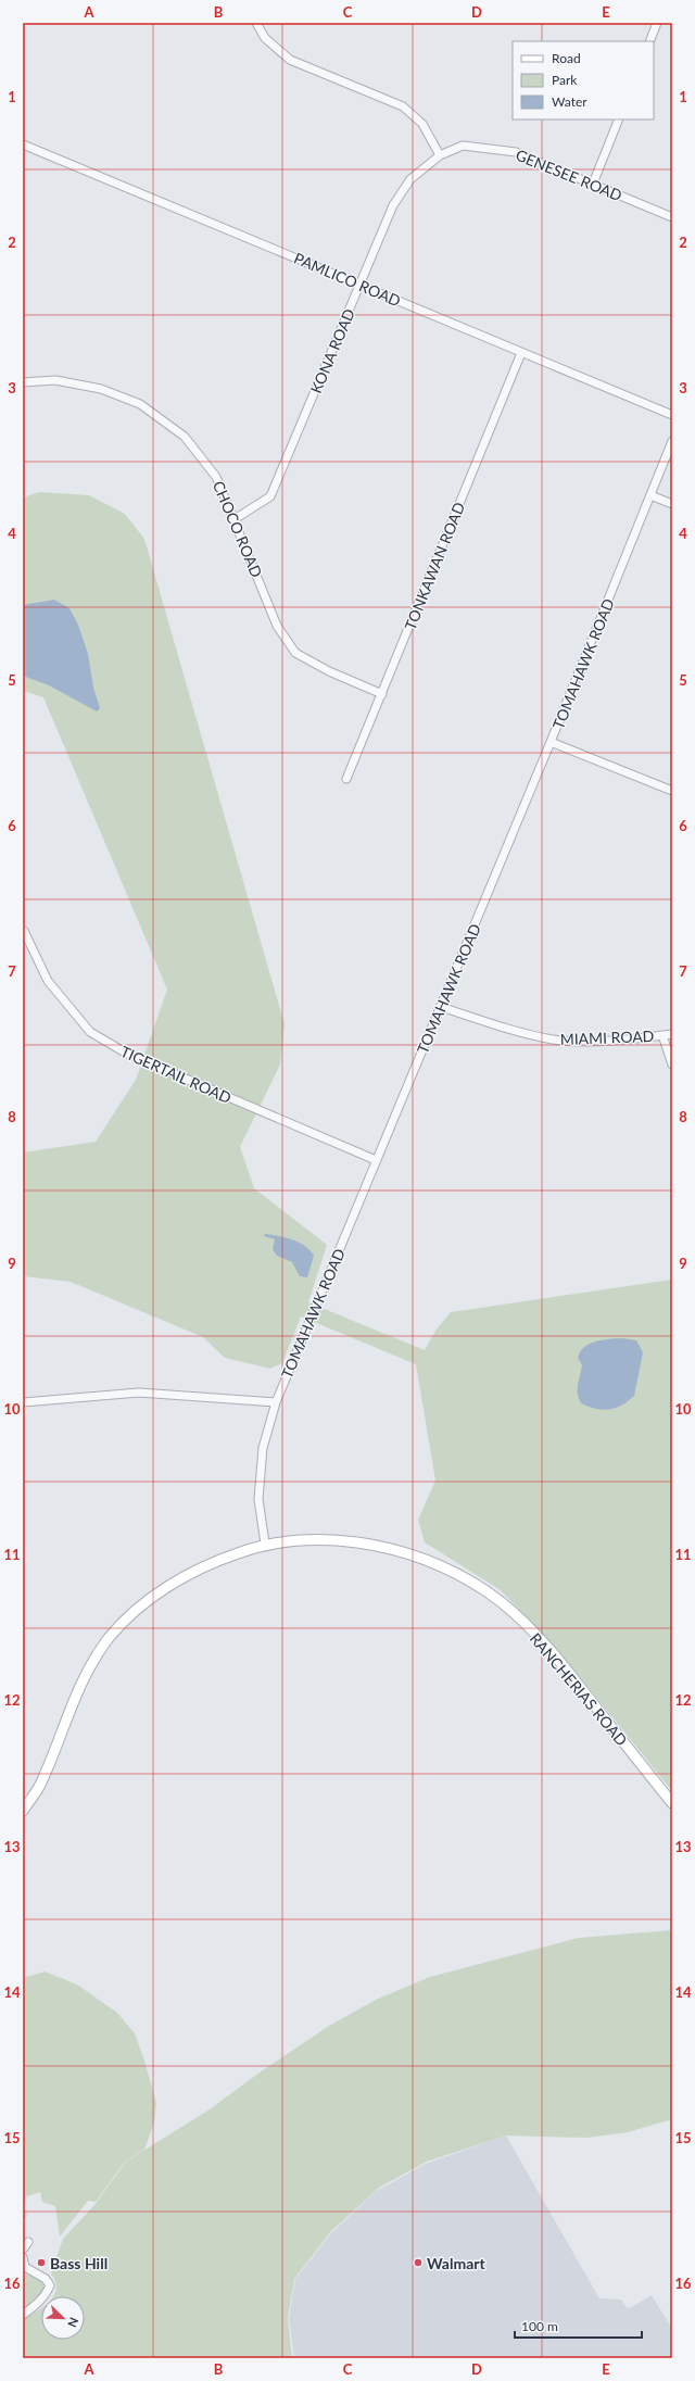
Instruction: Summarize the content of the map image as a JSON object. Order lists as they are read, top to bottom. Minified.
{"streets":{"street":["GENESEE ROAD","PAMLICO ROAD","KONA ROAD","CHOCO ROAD","TONKAWAN ROAD","TOMAHAWK ROAD","MIAMI ROAD","TIGERTAIL ROAD","RANCHERIAS ROAD"]},"crossings":[["GENESEE ROAD","KONA ROAD"],["PAMLICO ROAD","KONA ROAD"],["PAMLICO ROAD","TONKAWAN ROAD"],["KONA ROAD","CHOCO ROAD"],["CHOCO ROAD","TONKAWAN ROAD"],["TOMAHAWK ROAD","MIAMI ROAD"],["TOMAHAWK ROAD","TIGERTAIL ROAD"],["TOMAHAWK ROAD","RANCHERIAS ROAD"]],"places":["Bass Hill","Walmart"],"legend":["Road","Park","Water"],"scale_bar":"100 m","north":"bottom right","grid":{"columns":["A","B","C","D","E"],"rows":["1","2","3","4","5","6","7","8","9","10","11","12","13","14","15","16"]}}
